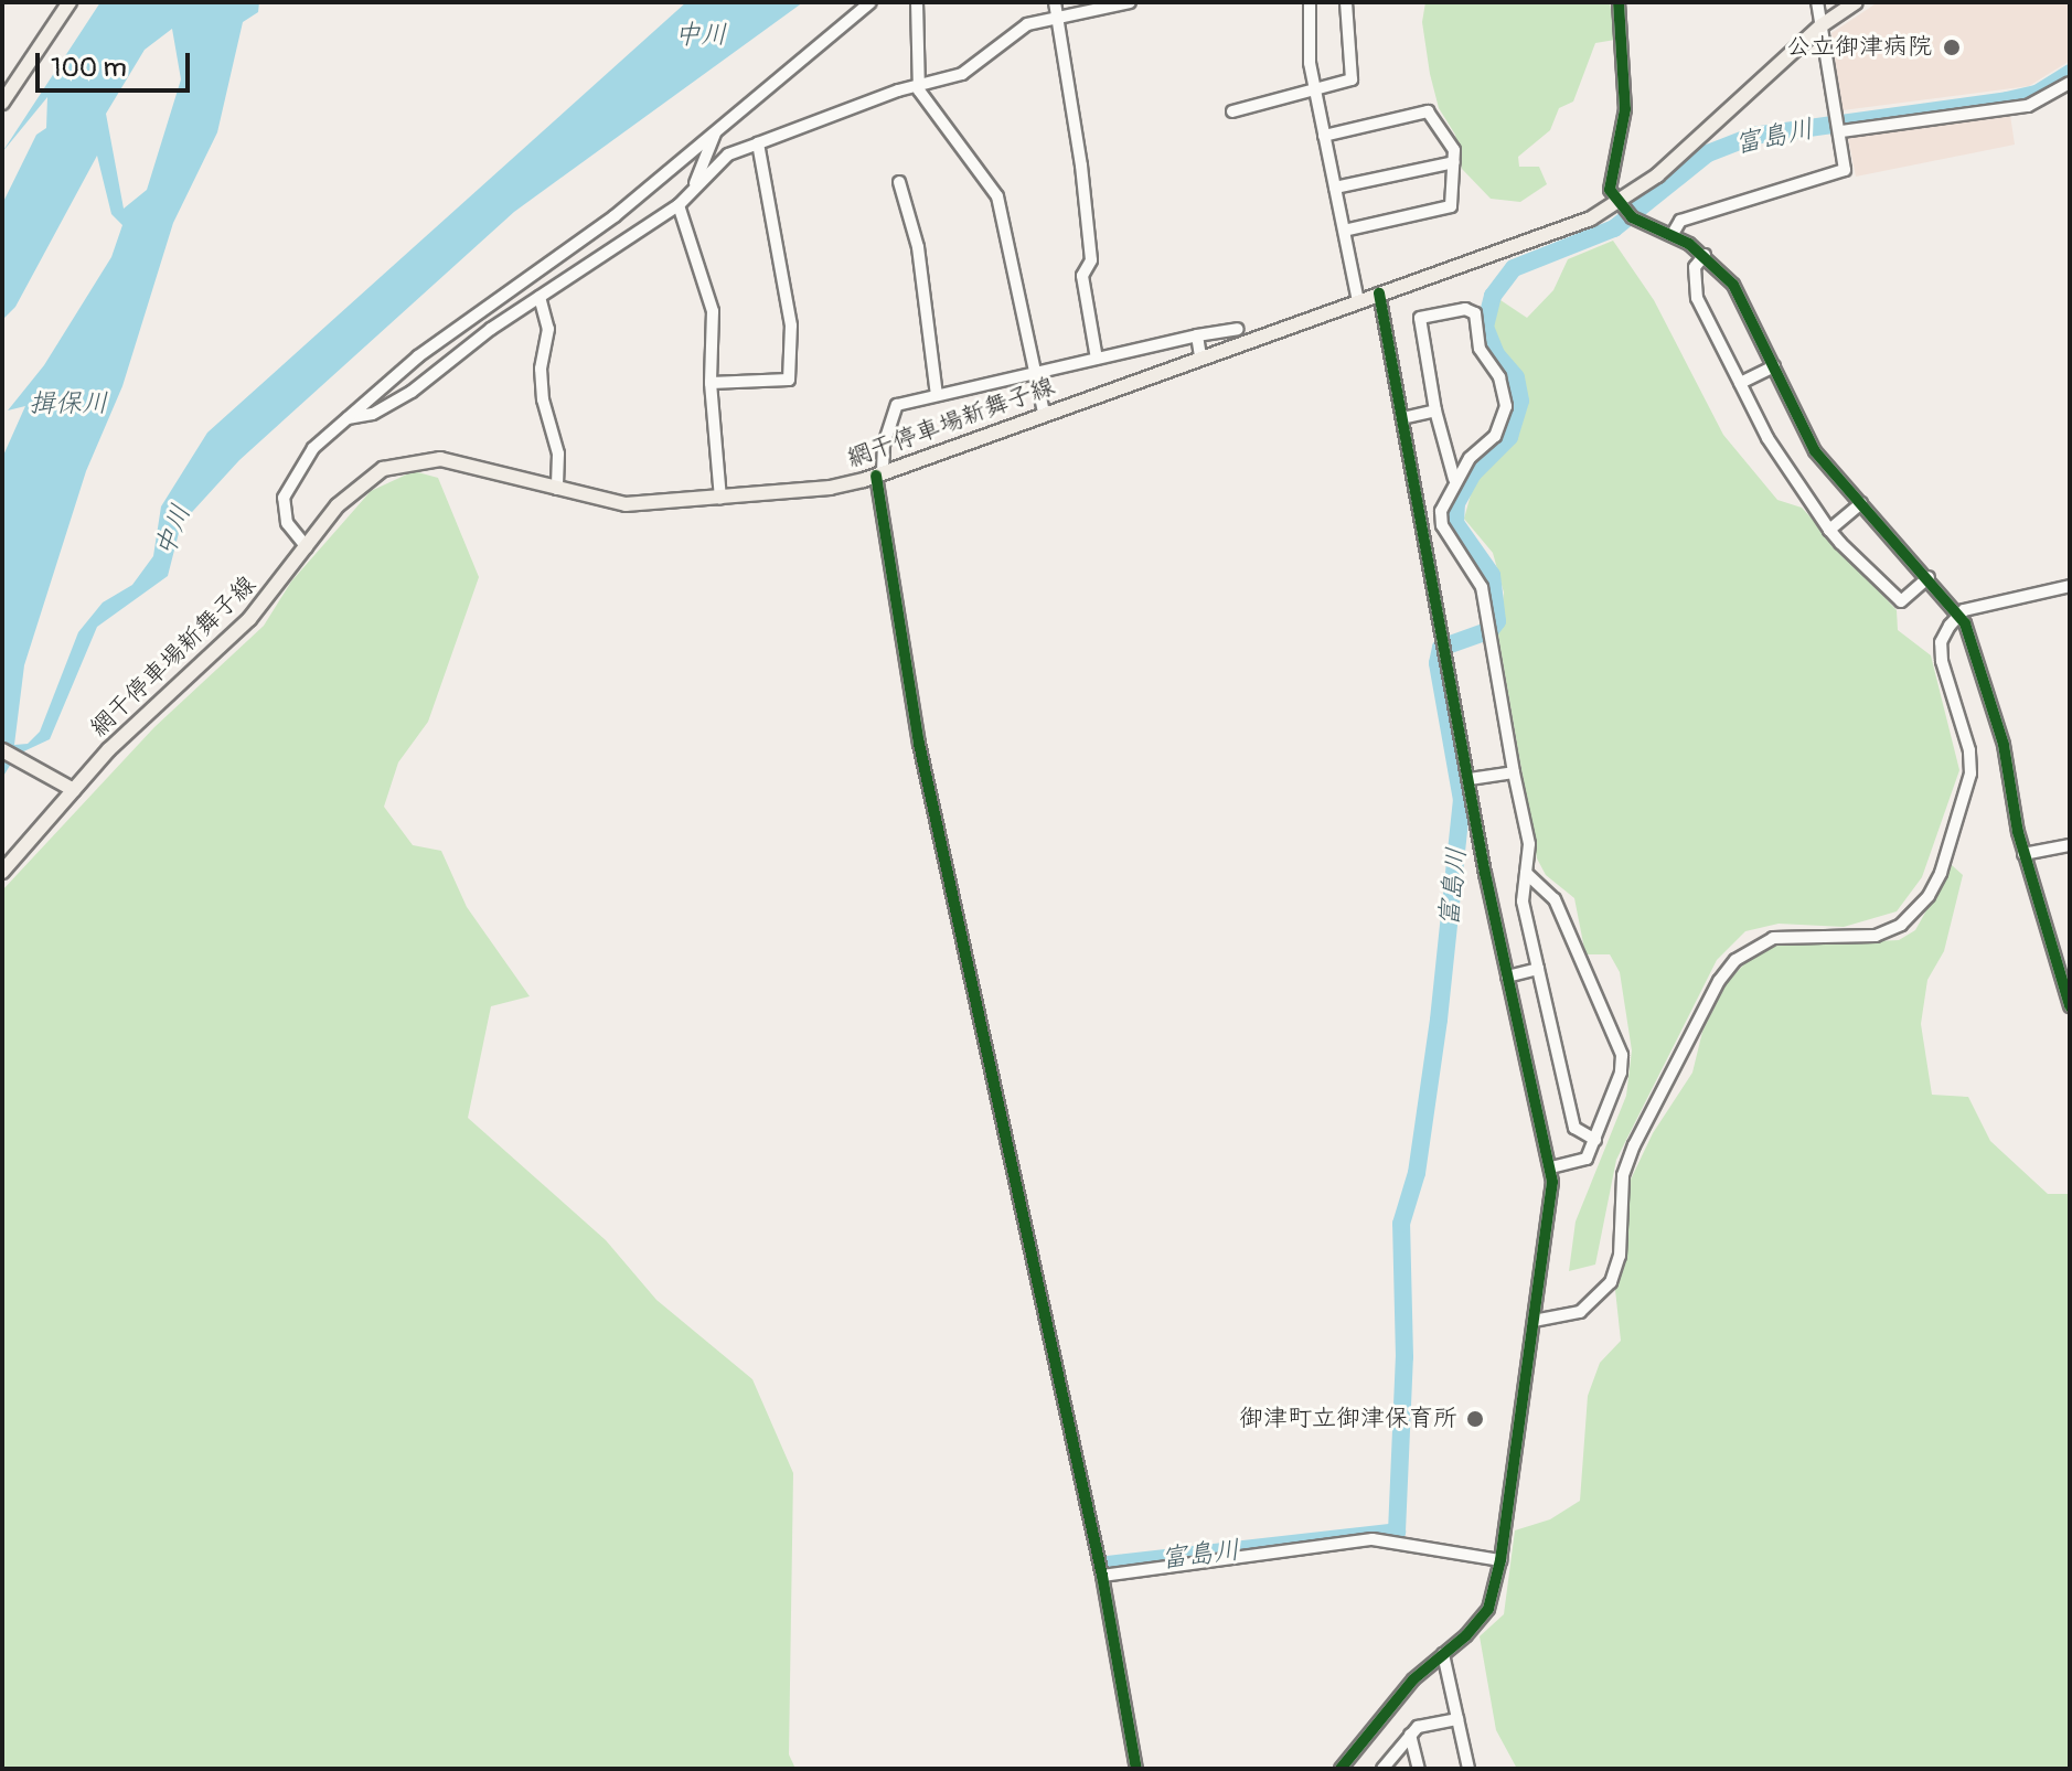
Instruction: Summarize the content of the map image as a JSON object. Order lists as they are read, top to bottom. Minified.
{"streets":{"main road":["網干停車場新舞子線"]},"water":["中川","富島川","揖保川"],"places":["公立御津病院","御津町立御津保育所"],"scale_bar":"100 m"}
